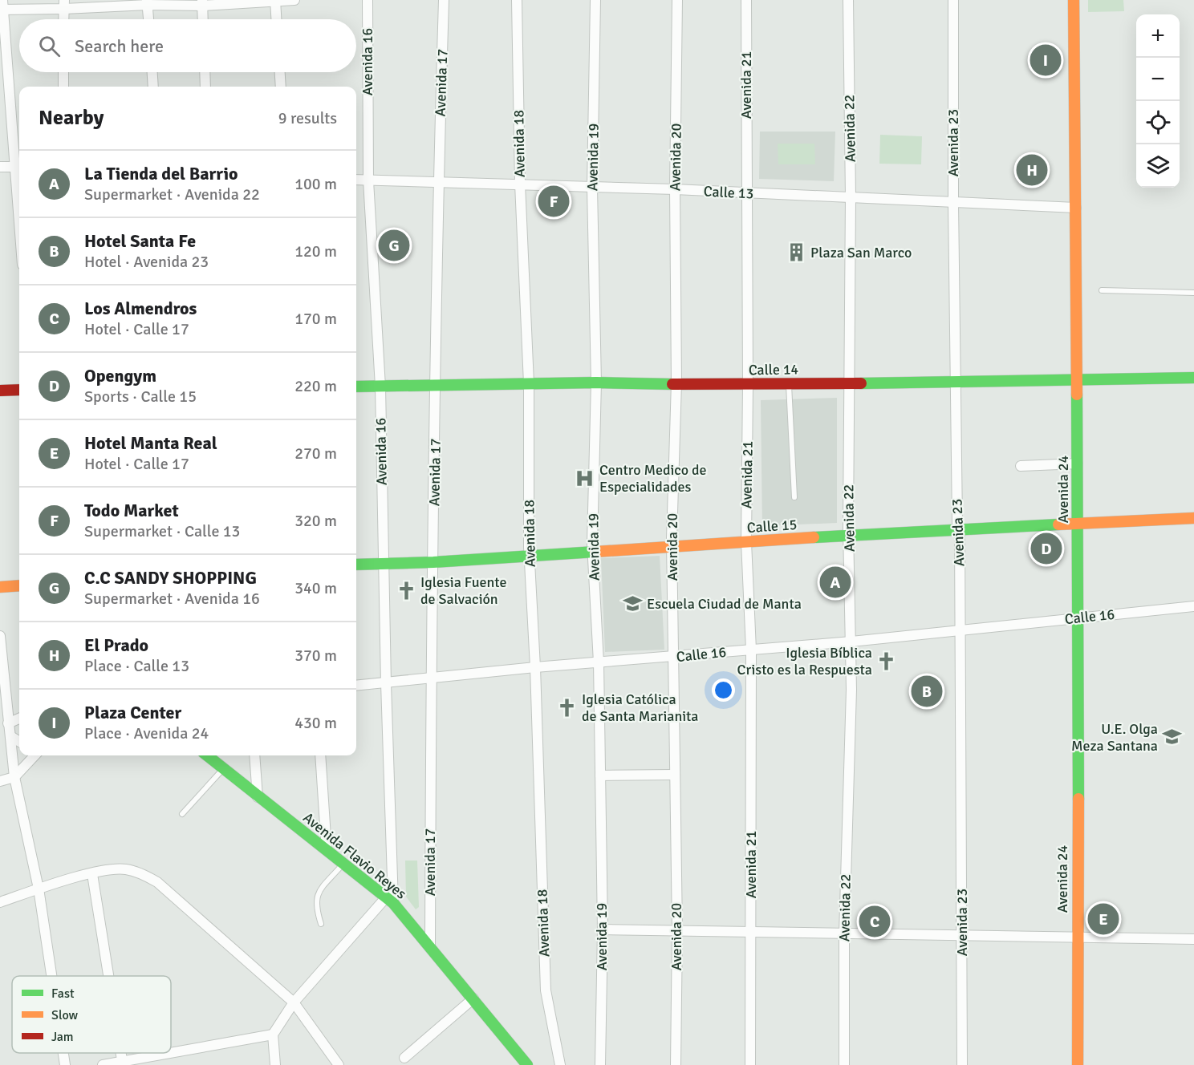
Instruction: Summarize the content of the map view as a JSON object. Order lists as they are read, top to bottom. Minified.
{"streets":{"street":["Avenida 16","Avenida 17","Avenida 21","Avenida 22","Avenida 23","Avenida 18","Avenida 19","Avenida 20","Calle 13","Calle 14","Avenida 24","Calle 15","Calle 16","Avenida Flavio Reyes"]},"crossings":[["Avenida 16","Calle 13"],["Avenida 16","Calle 14"],["Avenida 16","Calle 15"],["Avenida 16","Calle 16"],["Avenida 16","Avenida Flavio Reyes"],["Avenida 17","Calle 13"],["Avenida 17","Calle 14"],["Avenida 17","Calle 15"],["Avenida 17","Calle 16"],["Avenida 17","Avenida Flavio Reyes"],["Avenida 21","Calle 13"],["Avenida 21","Calle 14"],["Avenida 21","Calle 15"],["Avenida 21","Calle 16"],["Avenida 22","Calle 13"],["Avenida 22","Calle 14"],["Avenida 22","Calle 15"],["Avenida 22","Calle 16"],["Avenida 23","Calle 13"],["Avenida 23","Calle 14"],["Avenida 23","Calle 15"],["Avenida 23","Calle 16"],["Avenida 18","Calle 13"],["Avenida 18","Calle 14"],["Avenida 18","Calle 15"],["Avenida 18","Calle 16"],["Avenida 19","Calle 13"],["Avenida 19","Calle 14"],["Avenida 19","Calle 15"],["Avenida 19","Calle 16"],["Avenida 20","Calle 13"],["Avenida 20","Calle 14"],["Avenida 20","Calle 15"],["Avenida 20","Calle 16"],["Calle 13","Avenida 24"],["Calle 14","Avenida 24"],["Avenida 24","Calle 15"],["Avenida 24","Calle 16"]],"places":{"building":["Plaza San Marco"],"hospital":["Centro Medico de Especialidades"],"church":["Iglesia Fuente de Salvación","Iglesia Bíblica Cristo es la Respuesta","Iglesia Católica de Santa Marianita"],"school or university":["Escuela Ciudad de Manta","U.E. Olga Meza Santana"]},"legend":["Fast","Slow","Jam"],"page":{"map_buttons":["+","−"],"search":"Search here","pins":["I","H","F","G","D","A","B","E","C"],"heading":["Nearby","9 results"],"list":[{"mark":"A","name":"La Tienda del Barrio","note":"Supermarket · Avenida 22","value":"100 m"},{"mark":"B","name":"Hotel Santa Fe","note":"Hotel · Avenida 23","value":"120 m"},{"mark":"C","name":"Los Almendros","note":"Hotel · Calle 17","value":"170 m"},{"mark":"D","name":"Opengym","note":"Sports · Calle 15","value":"220 m"},{"mark":"E","name":"Hotel Manta Real","note":"Hotel · Calle 17","value":"270 m"},{"mark":"F","name":"Todo Market","note":"Supermarket · Calle 13","value":"320 m"},{"mark":"G","name":"C.C SANDY SHOPPING","note":"Supermarket · Avenida 16","value":"340 m"},{"mark":"H","name":"El Prado","note":"Place · Calle 13","value":"370 m"},{"mark":"I","name":"Plaza Center","note":"Place · Avenida 24","value":"430 m"}]}}
